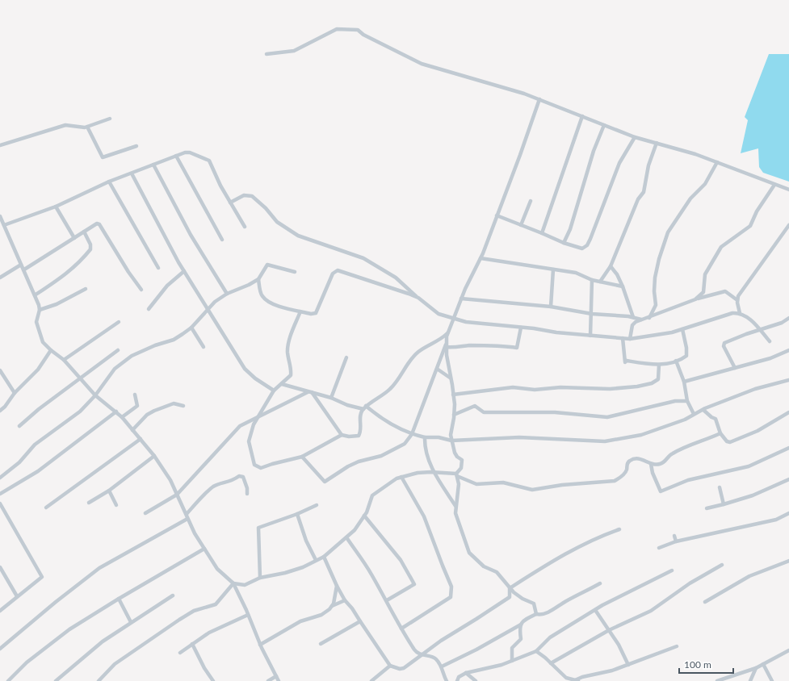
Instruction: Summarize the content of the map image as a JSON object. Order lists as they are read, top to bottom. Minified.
{"scale_bar":"100 m"}
